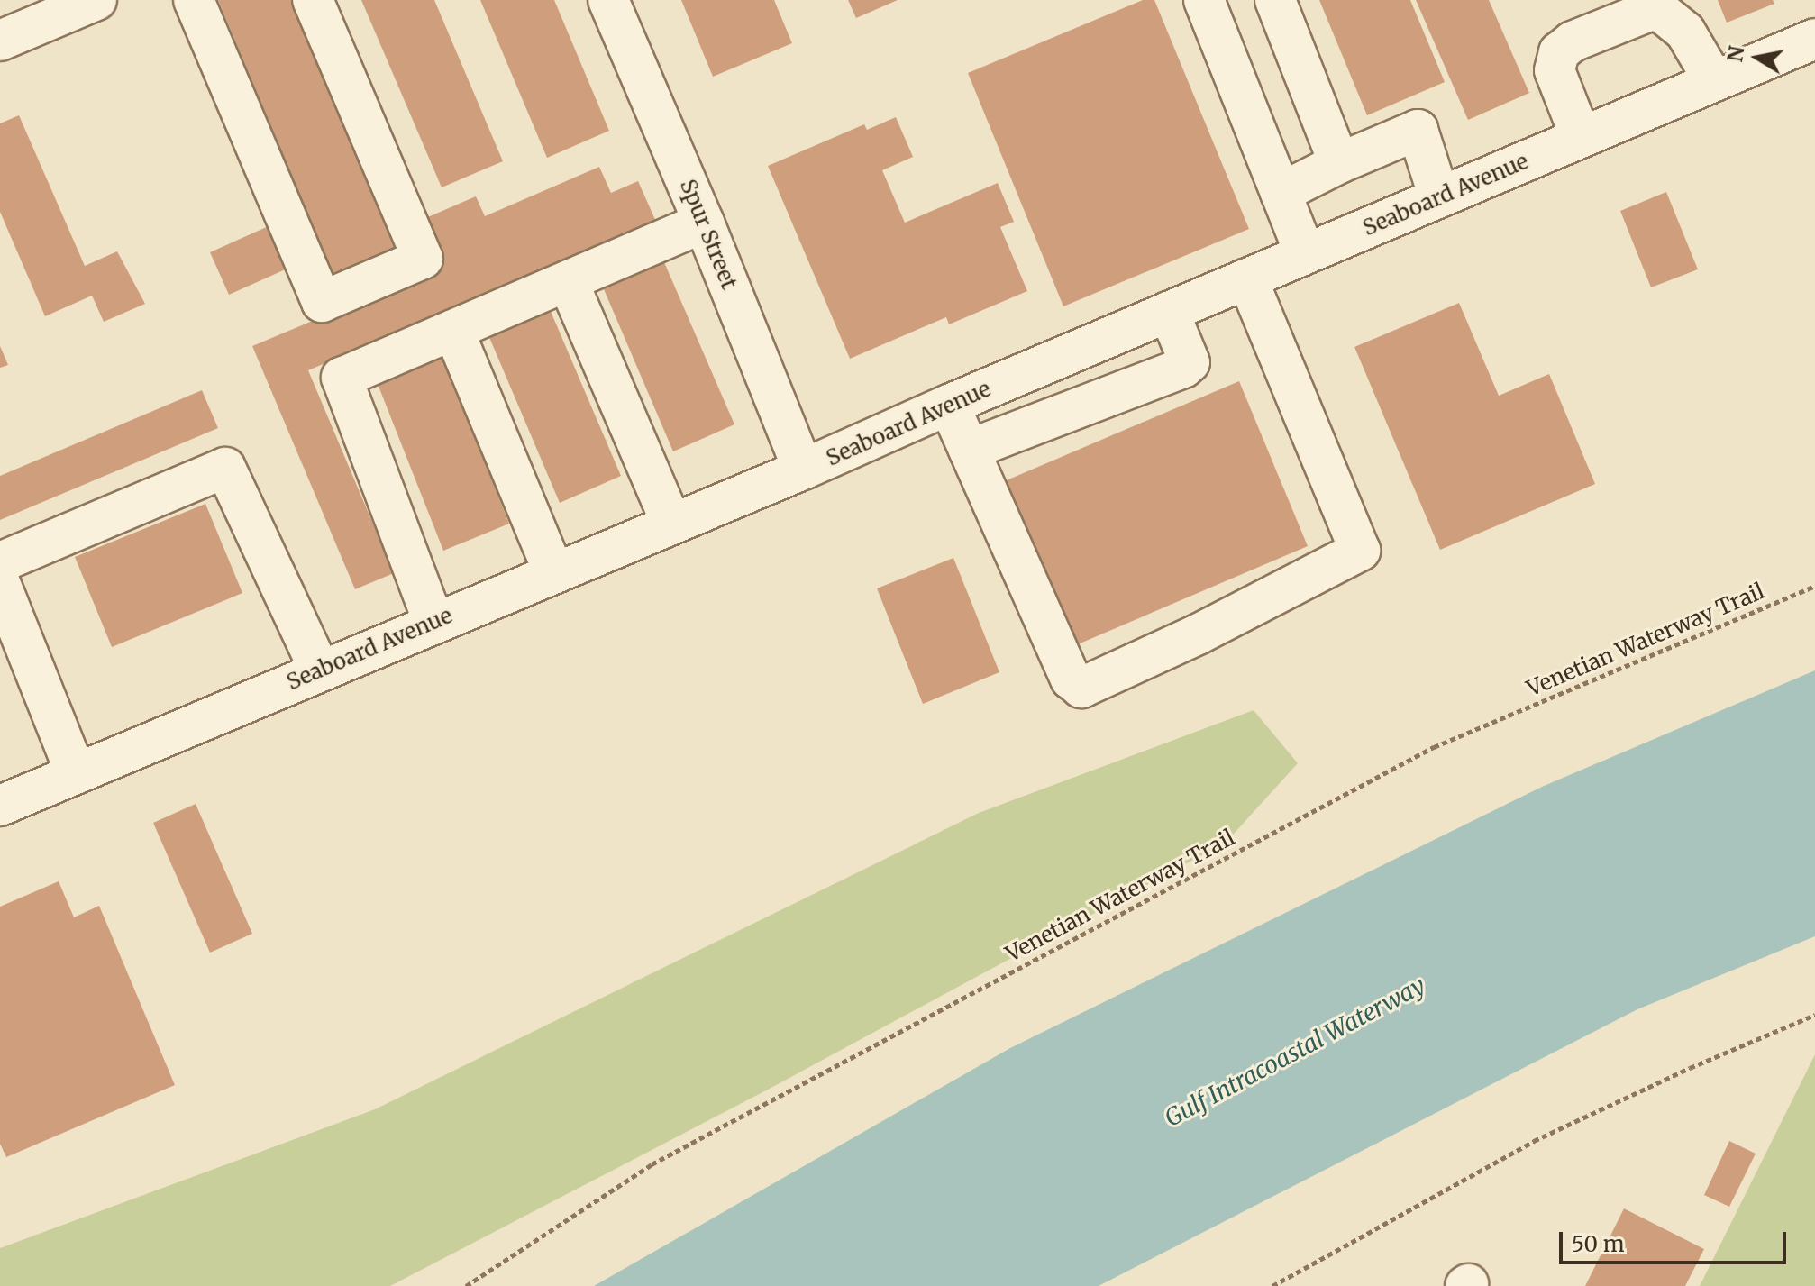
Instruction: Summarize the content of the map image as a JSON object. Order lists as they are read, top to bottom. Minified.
{"streets":{"street":["Seaboard Avenue","Spur Street"],"path":["Venetian Waterway Trail"]},"crossings":[["Seaboard Avenue","Spur Street"]],"water":["Gulf Intracoastal Waterway"],"scale_bar":"50 m","north":"left"}
